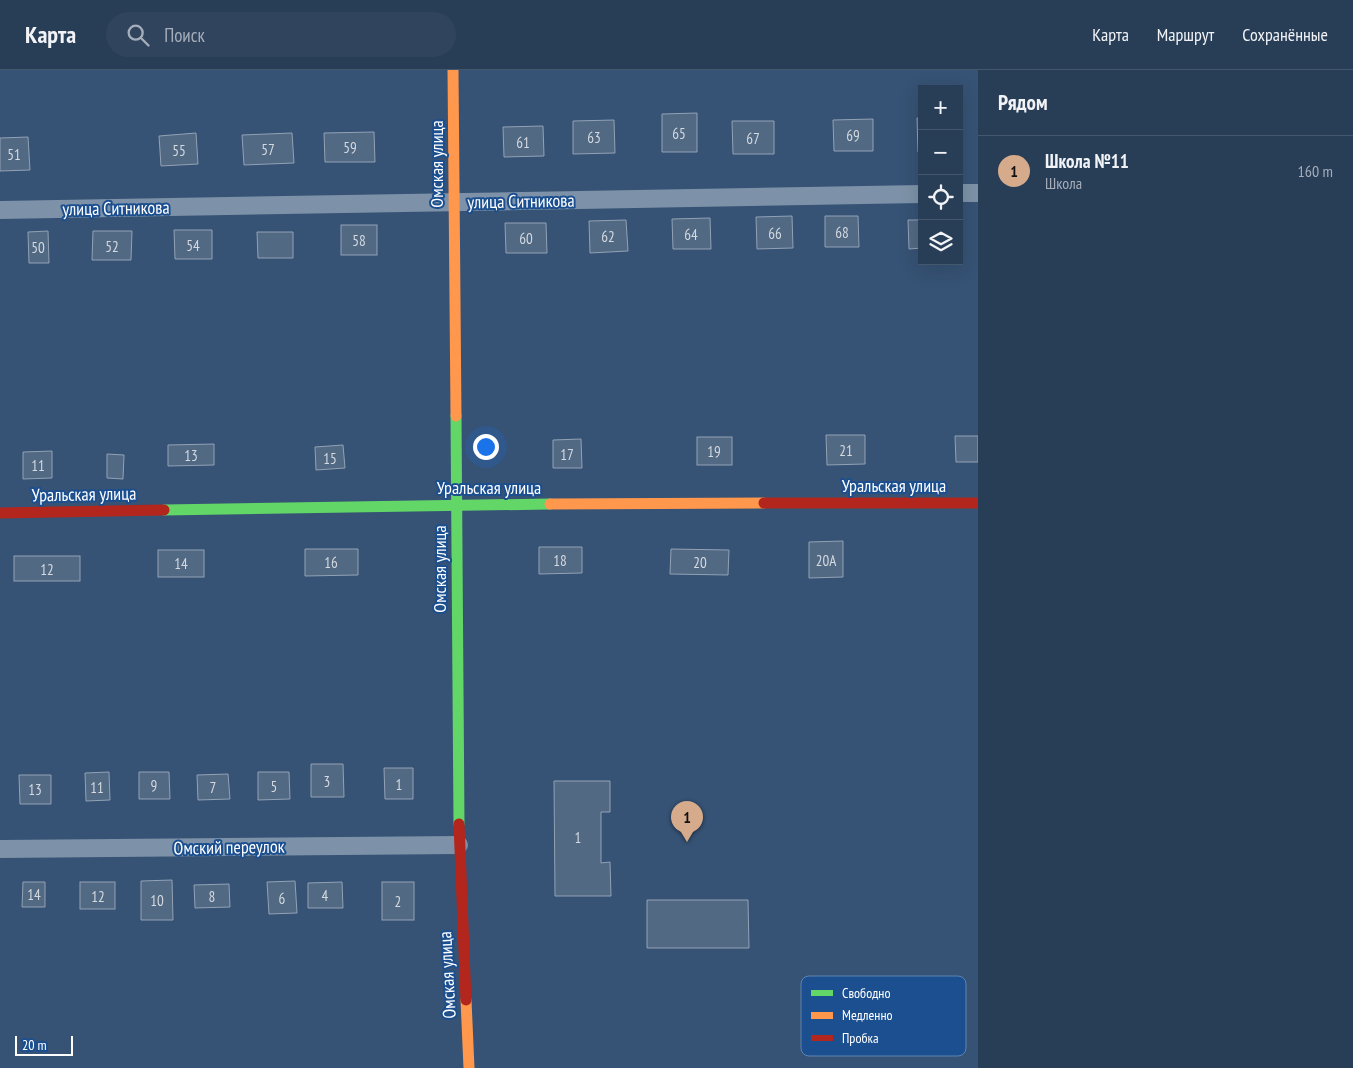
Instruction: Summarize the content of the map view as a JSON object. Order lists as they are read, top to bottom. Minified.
{"streets":{"street":["Омская улица","улица Ситникова","Уральская улица","Омский переулок"]},"crossings":[["Омская улица","улица Ситникова"],["Омская улица","Уральская улица"],["Омская улица","Омский переулок"]],"house_numbers":["65","69","63","67","61","59","57","55","51","68","66","64","62","60","58","54","52","50","21","19","17","13","15","11","18","20А","16","20","14","12","3","1","9","5","11","7","13","1","14","4","12","8","6","10","2"],"legend":["Свободно","Медленно","Пробка"],"scale_bar":"20 m","page":{"header":"Карта","search":"Поиск","nav":["Карта","Маршрут","Сохранённые"],"heading":"Рядом","map_buttons":["+","−"],"list":[{"mark":"1","name":"Школа №11","note":"Школа","value":"160 m"}],"pins":"1","scale":"20 m"}}
